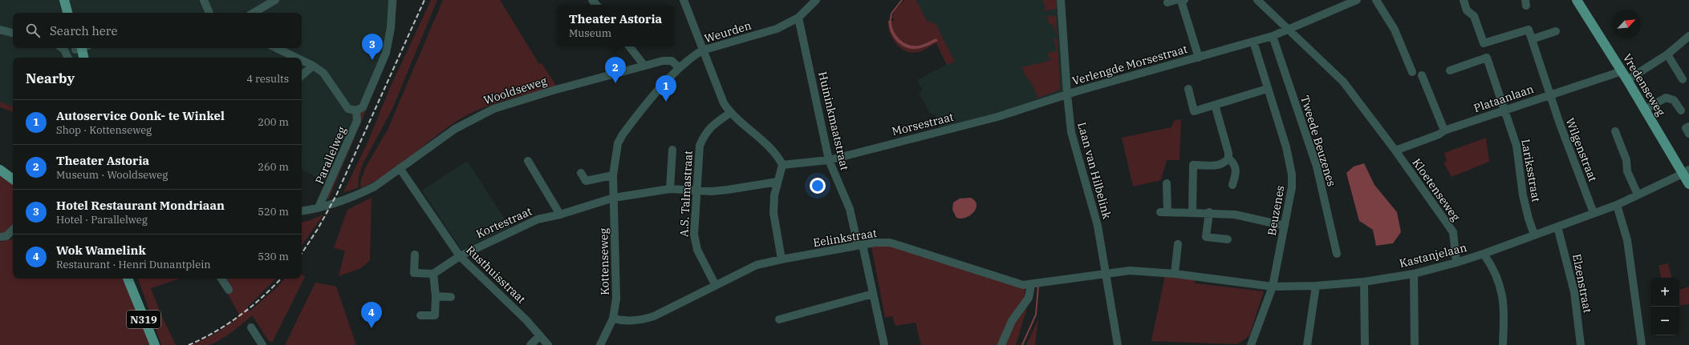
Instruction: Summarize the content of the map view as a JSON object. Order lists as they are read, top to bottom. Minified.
{"streets":{"main road":["Vredenseweg","N319"],"street":["Weurden","Verlengde Morsestraat","Wooldseweg","Plataanlaan","Huininkmaatstraat","Morsestraat","Tweede Beuzenes","Wilgenstraat","Parallelweg","Laan van Hilbelink","Lariksstraat","Kloetenseweg","A.S. Talmastraat","Beuzenes","Kortestraat","Eelinkstraat","Kastanjelaan","Kottenseweg","Rusthuisstraat","Elzenstraat"]},"crossings":[["Weurden","Huininkmaatstraat"],["Weurden","Morsestraat"],["Weurden","A.S. Talmastraat"],["Weurden","Kottenseweg"],["Verlengde Morsestraat","Morsestraat"],["Verlengde Morsestraat","Tweede Beuzenes"],["Verlengde Morsestraat","Laan van Hilbelink"],["Verlengde Morsestraat","Kloetenseweg"],["Verlengde Morsestraat","Beuzenes"],["Vredenseweg","Plataanlaan"],["Vredenseweg","Kastanjelaan"],["Wooldseweg","Parallelweg"],["Wooldseweg","Kottenseweg"],["Wooldseweg","Rusthuisstraat"],["Plataanlaan","Wilgenstraat"],["Plataanlaan","Lariksstraat"],["Plataanlaan","Kloetenseweg"],["Huininkmaatstraat","Morsestraat"],["Huininkmaatstraat","Eelinkstraat"],["Morsestraat","Laan van Hilbelink"],["Wilgenstraat","Kastanjelaan"],["Laan van Hilbelink","Eelinkstraat"],["Laan van Hilbelink","Kastanjelaan"],["Lariksstraat","Kastanjelaan"],["Kloetenseweg","Kastanjelaan"],["A.S. Talmastraat","Kortestraat"],["A.S. Talmastraat","Eelinkstraat"],["Beuzenes","Kastanjelaan"],["Kortestraat","Kottenseweg"],["Kortestraat","Rusthuisstraat"],["Eelinkstraat","Kastanjelaan"],["Eelinkstraat","Kottenseweg"],["Kastanjelaan","Elzenstraat"]],"north":"top right","page":{"popup":["Theater Astoria","Museum"],"search":"Search here","pins":["3","2","1","4"],"heading":["Nearby","4 results"],"list":[{"mark":"1","name":"Autoservice Oonk- te Winkel","note":"Shop · Kottenseweg","value":"200 m"},{"mark":"2","name":"Theater Astoria","note":"Museum · Wooldseweg","value":"260 m"},{"mark":"3","name":"Hotel Restaurant Mondriaan","note":"Hotel · Parallelweg","value":"520 m"},{"mark":"4","name":"Wok Wamelink","note":"Restaurant · Henri Dunantplein","value":"530 m"}],"map_buttons":["+","−"]}}
